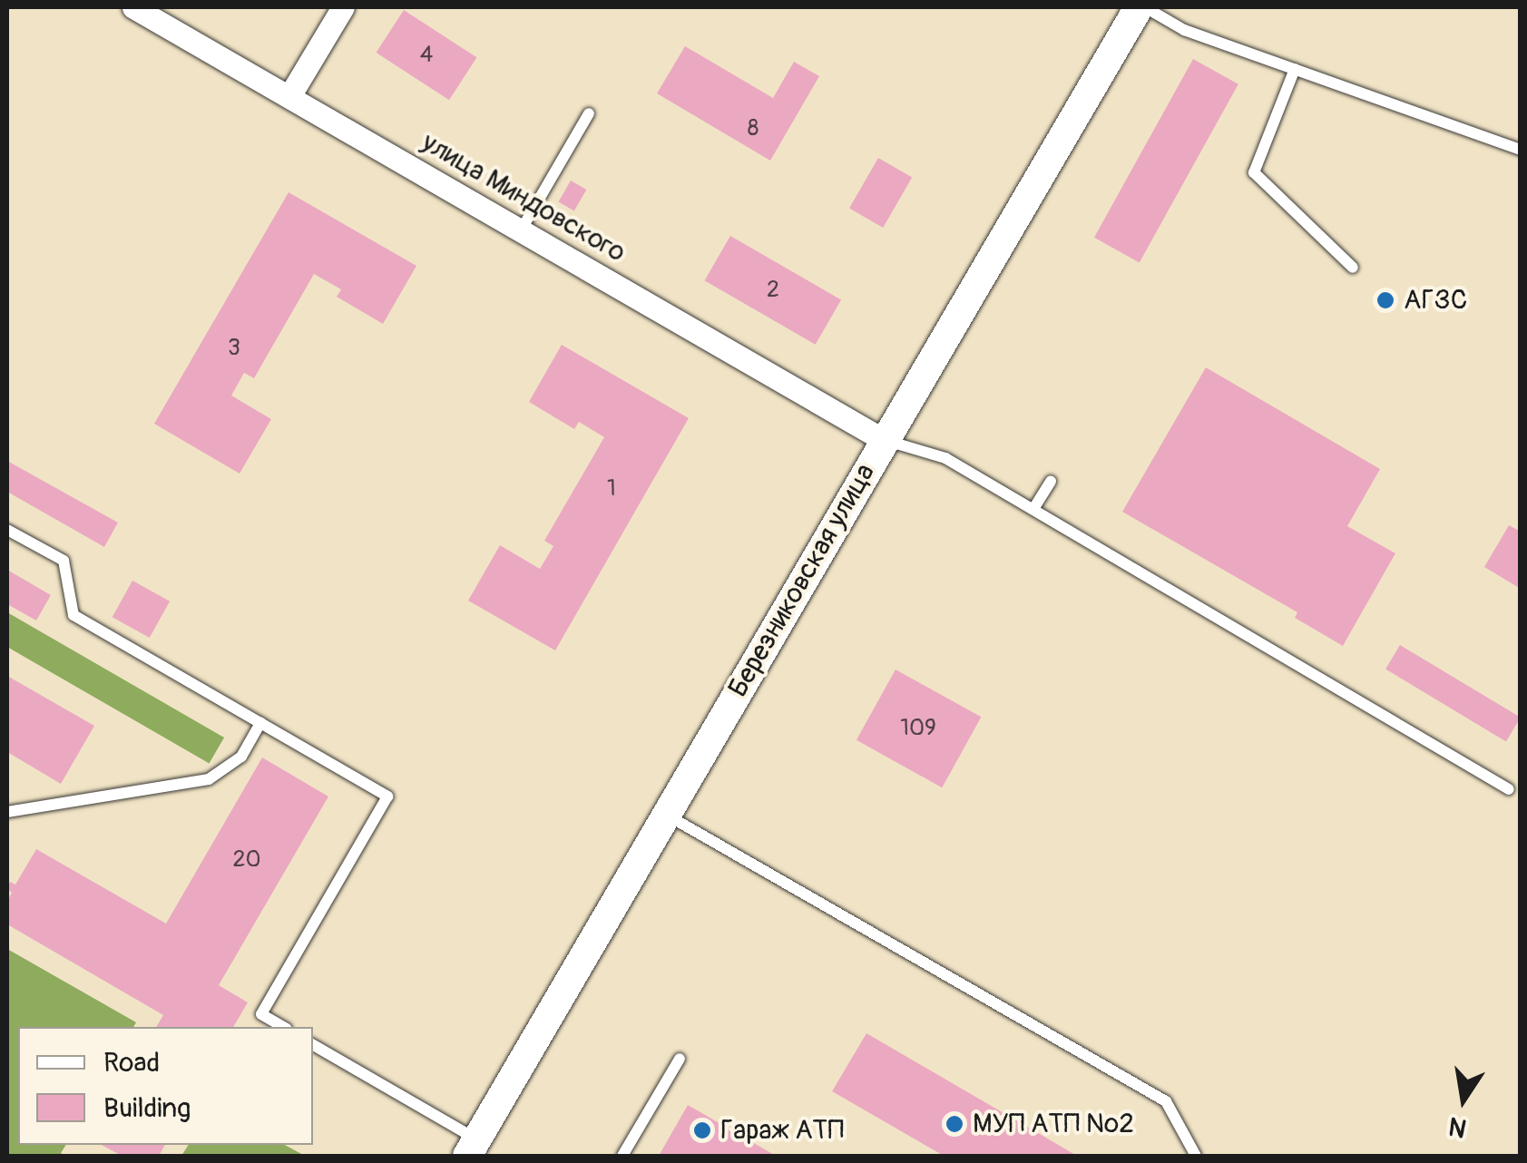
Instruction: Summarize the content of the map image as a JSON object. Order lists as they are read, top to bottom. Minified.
{"streets":{"street":["улица Миндовского","Березниковская улица"]},"crossings":[["улица Миндовского","Березниковская улица"]],"places":["АГЗС","МУП АТП №2","Гараж АТП"],"house_numbers":["4","8","2","3","1","109","20"],"legend":["Road","Building"],"north":"bottom"}
